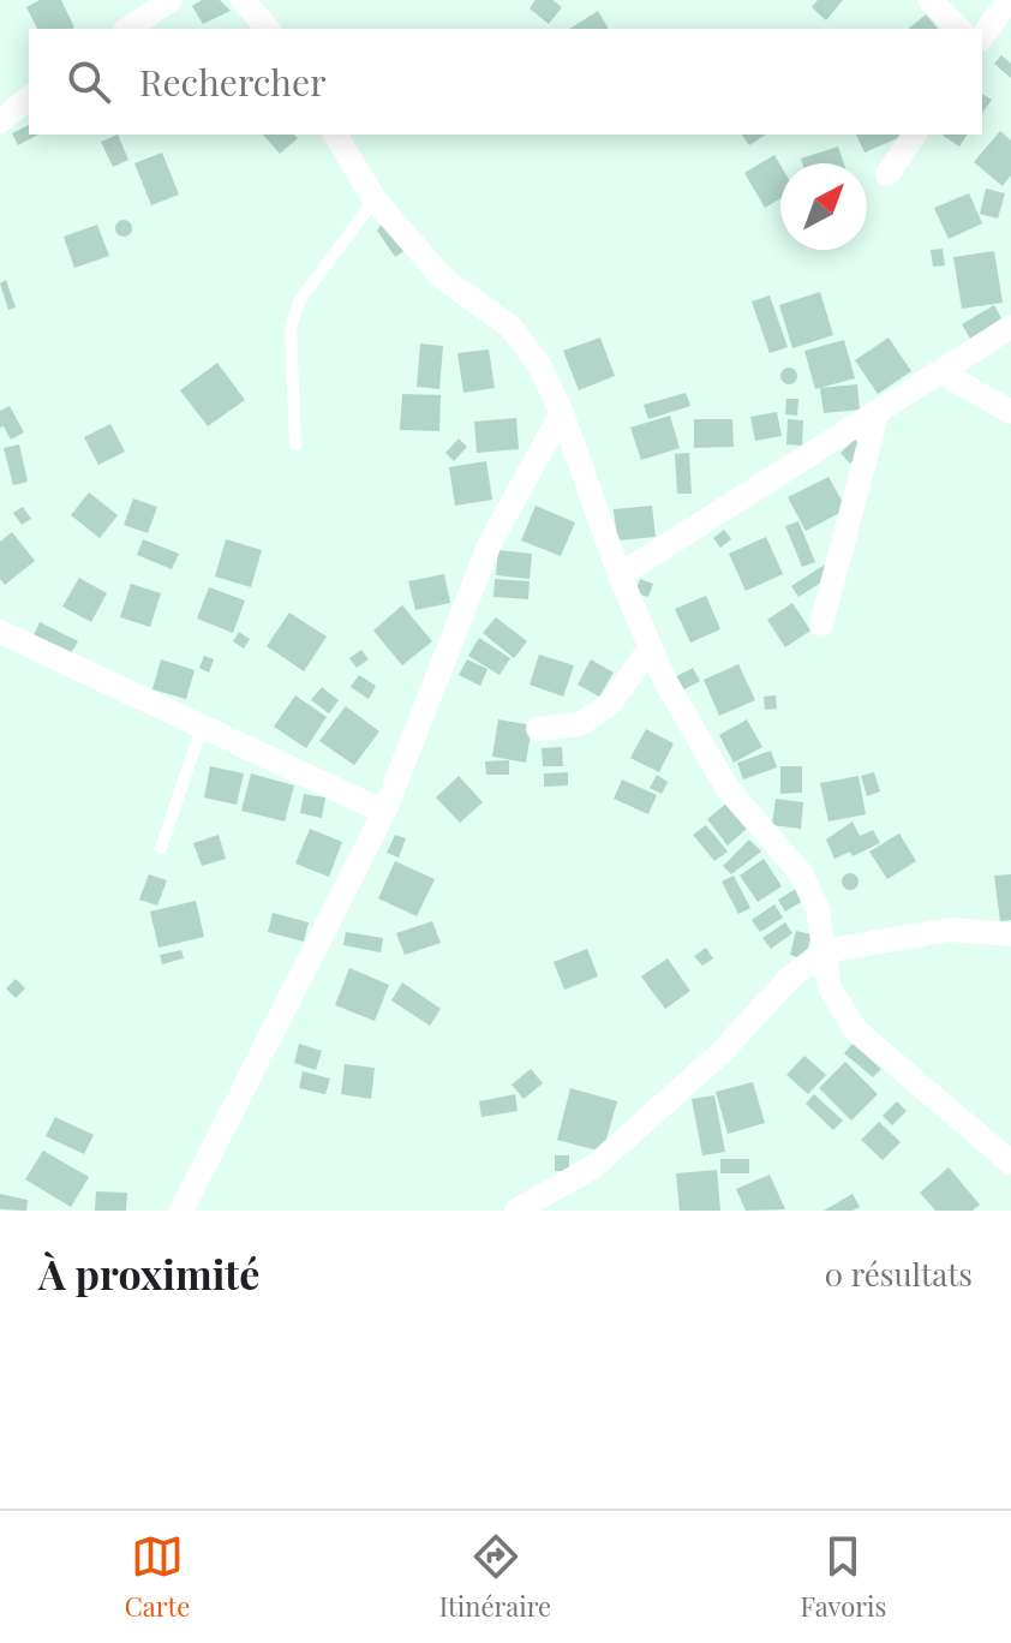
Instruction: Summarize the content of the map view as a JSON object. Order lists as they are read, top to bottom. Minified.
{"north":"top right","page":{"search":"Rechercher","heading":["À proximité","0 résultats"],"nav":["Carte","Itinéraire","Favoris"]}}
